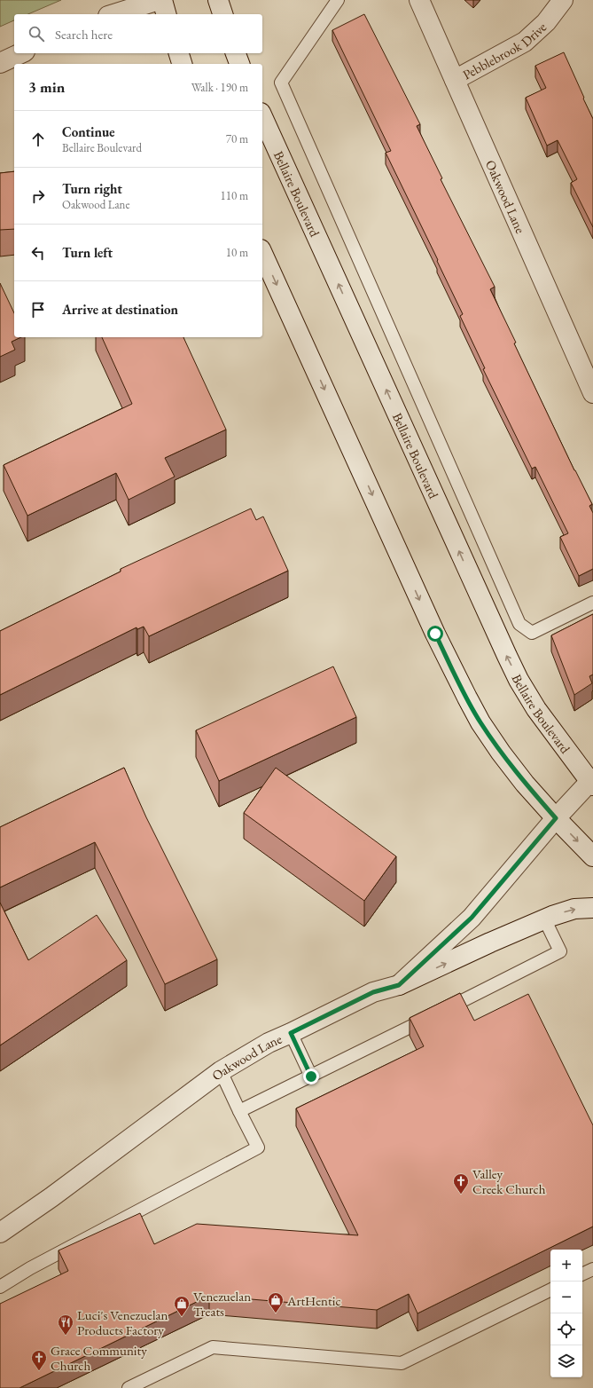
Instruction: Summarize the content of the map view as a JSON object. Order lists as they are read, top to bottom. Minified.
{"streets":{"main road":["Pebblebrook Drive","Bellaire Boulevard","Oakwood Lane"]},"crossings":[["Pebblebrook Drive","Oakwood Lane"],["Bellaire Boulevard","Oakwood Lane"]],"places":{"church":["Valley Creek Church","Grace Community Church"],"shop":["ArtHentic","Venezuelan Treats"],"restaurant":["Luci's Venezuelan Products Factory"]},"page":{"search":"Search here","heading":["3 min","Walk · 190 m"],"list":[["Continue","Bellaire Boulevard","70 m"],["Turn right","Oakwood Lane","110 m"],["Turn left","10 m"],"Arrive at destination"],"map_buttons":["+","−"]}}
